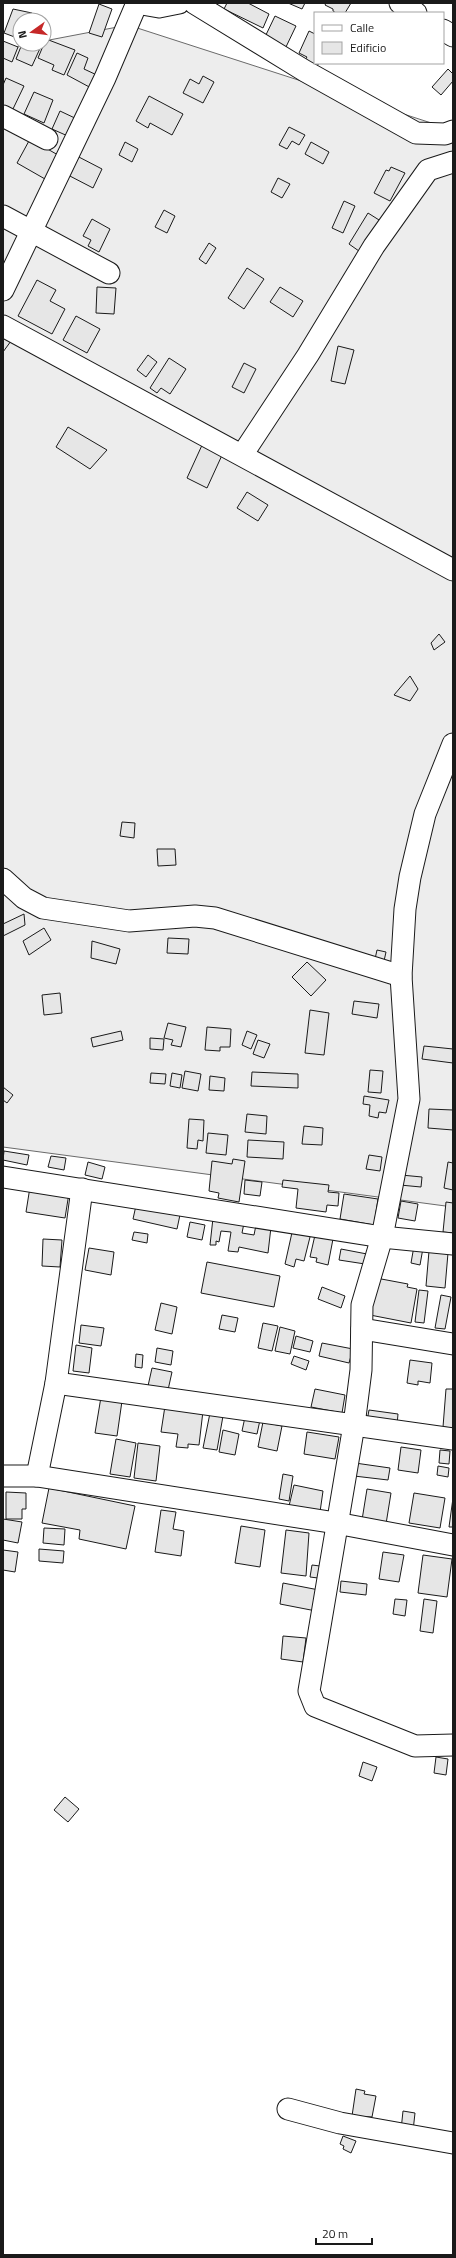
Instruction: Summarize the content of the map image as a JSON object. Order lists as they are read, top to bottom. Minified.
{"legend":["Calle","Edificio"],"scale_bar":"20 m","north":"left"}
